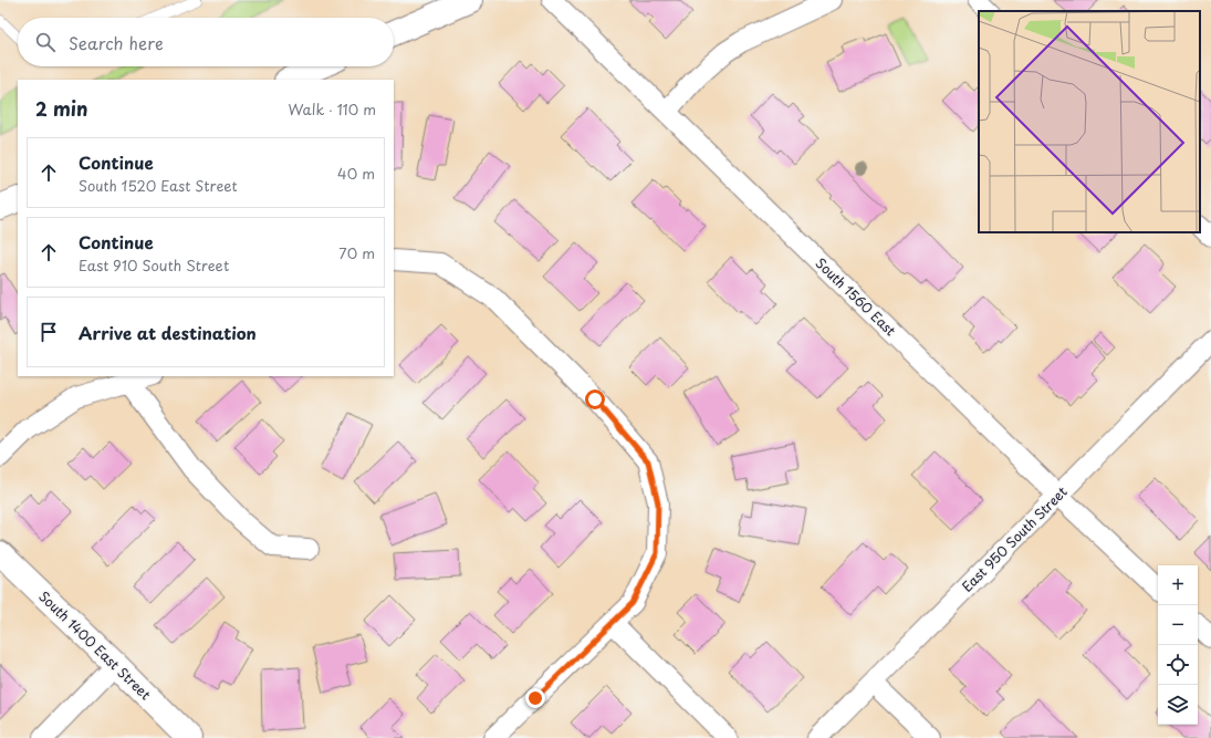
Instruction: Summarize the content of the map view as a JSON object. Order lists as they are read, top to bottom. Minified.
{"streets":{"street":["South 1560 East","East 950 South Street","South 1400 East Street"]},"crossings":[["South 1560 East","East 950 South Street"]],"page":{"search":"Search here","heading":["2 min","Walk · 110 m"],"list":[["Continue","South 1520 East Street","40 m"],["Continue","East 910 South Street","70 m"],"Arrive at destination"],"map_buttons":["+","−"]}}
